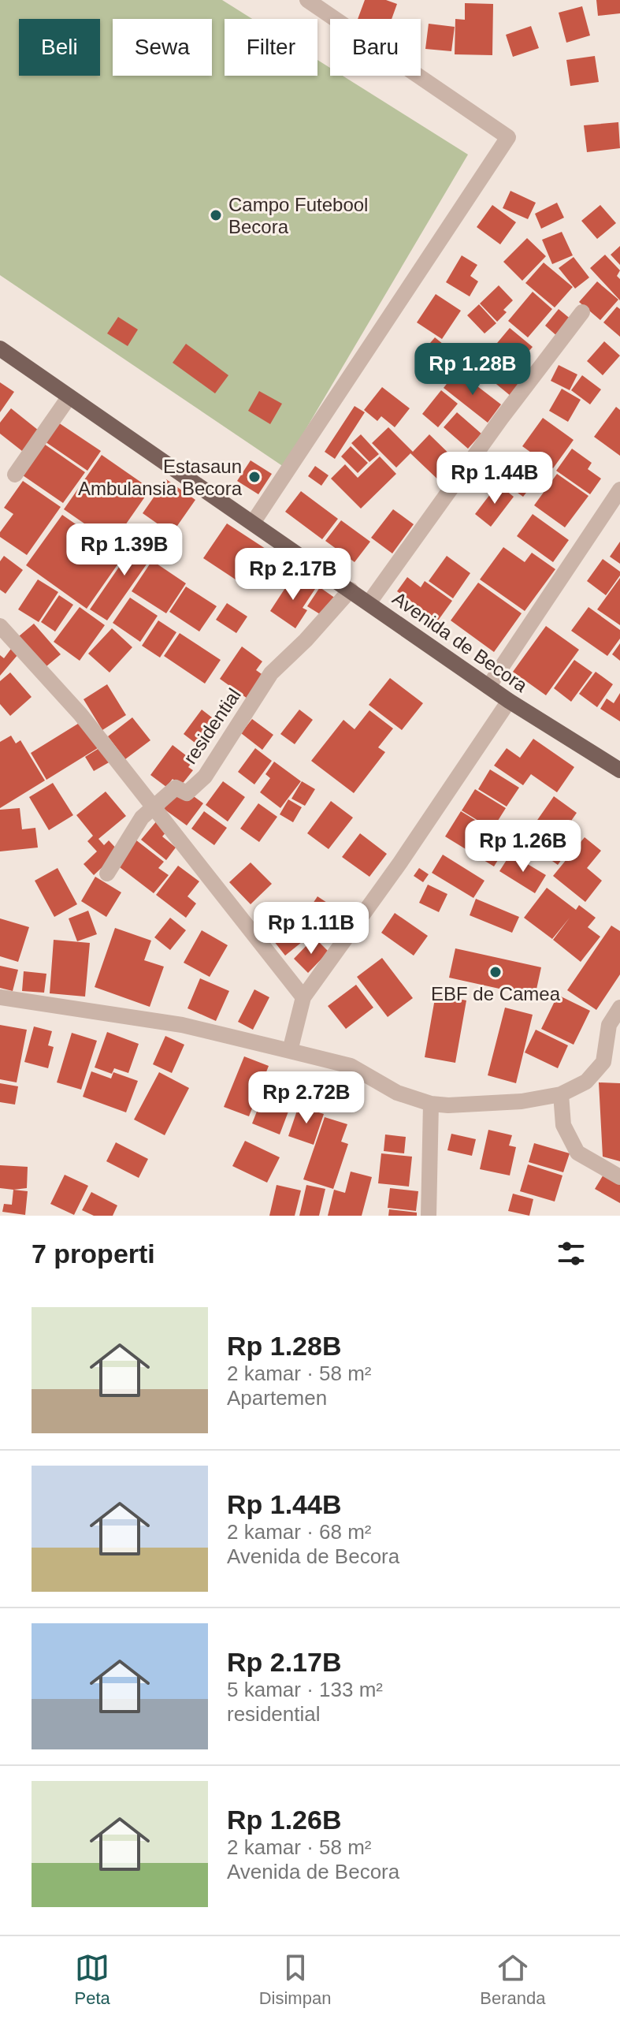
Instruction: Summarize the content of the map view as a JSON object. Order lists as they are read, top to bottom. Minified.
{"streets":{"main road":["Avenida de Becora"],"street":["residential"]},"crossings":[["Avenida de Becora","residential"]],"places":["Campo Futebool Becora","Estasaun Ambulansia Becora","EBF de Camea"],"page":{"chip":["Beli","Sewa","Filter","Baru"],"price":["Rp 1.28B","Rp 1.44B","Rp 1.39B","Rp 2.17B","Rp 1.26B","Rp 1.11B","Rp 2.72B"],"heading":"7 properti","list":[{"name":"Rp 1.28B","note":"2 kamar · 58 m² · Apartemen"},{"name":"Rp 1.44B","note":"2 kamar · 68 m² · Avenida de Becora"},{"name":"Rp 2.17B","note":"5 kamar · 133 m² · residential"},{"name":"Rp 1.26B","note":"2 kamar · 58 m² · Avenida de Becora"}],"tabs":["Peta","Disimpan","Beranda"]}}
